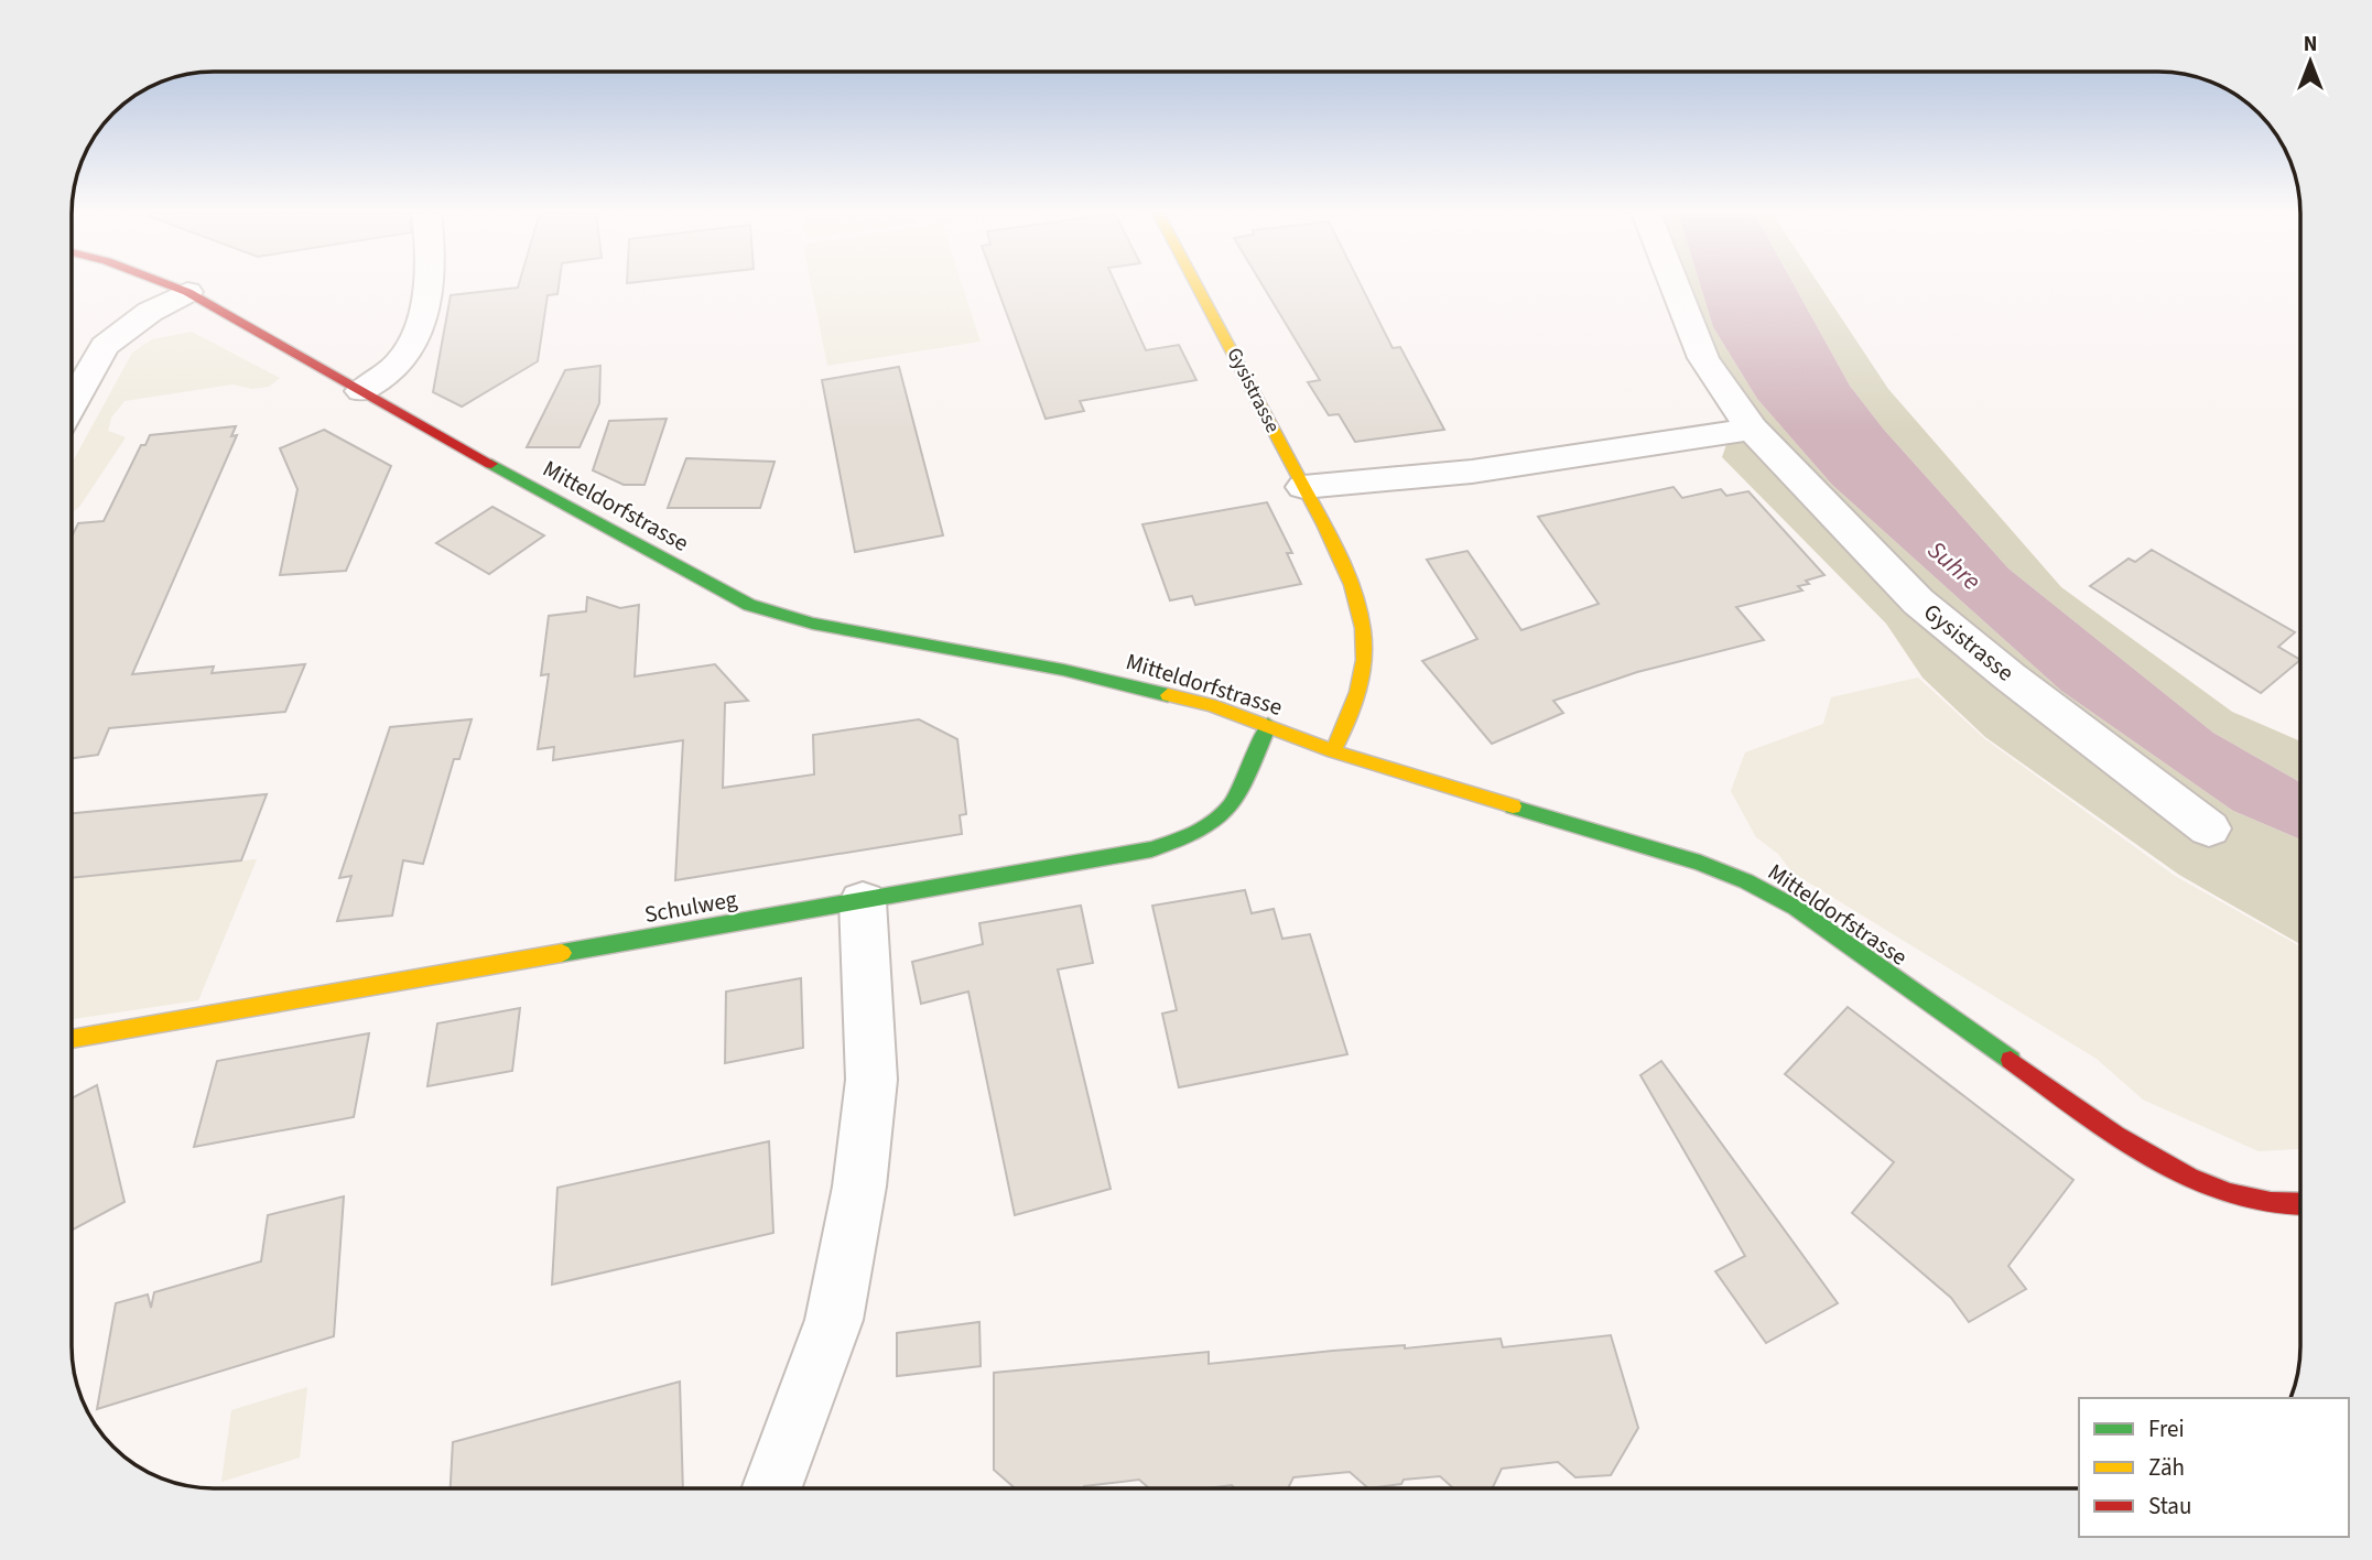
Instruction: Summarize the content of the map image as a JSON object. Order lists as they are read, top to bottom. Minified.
{"streets":{"main road":["Gysistrasse","Mitteldorfstrasse","Schulweg"]},"crossings":[["Gysistrasse","Mitteldorfstrasse"],["Mitteldorfstrasse","Schulweg"]],"water":["Suhre"],"legend":["Frei","Zäh","Stau"],"north":"top"}
